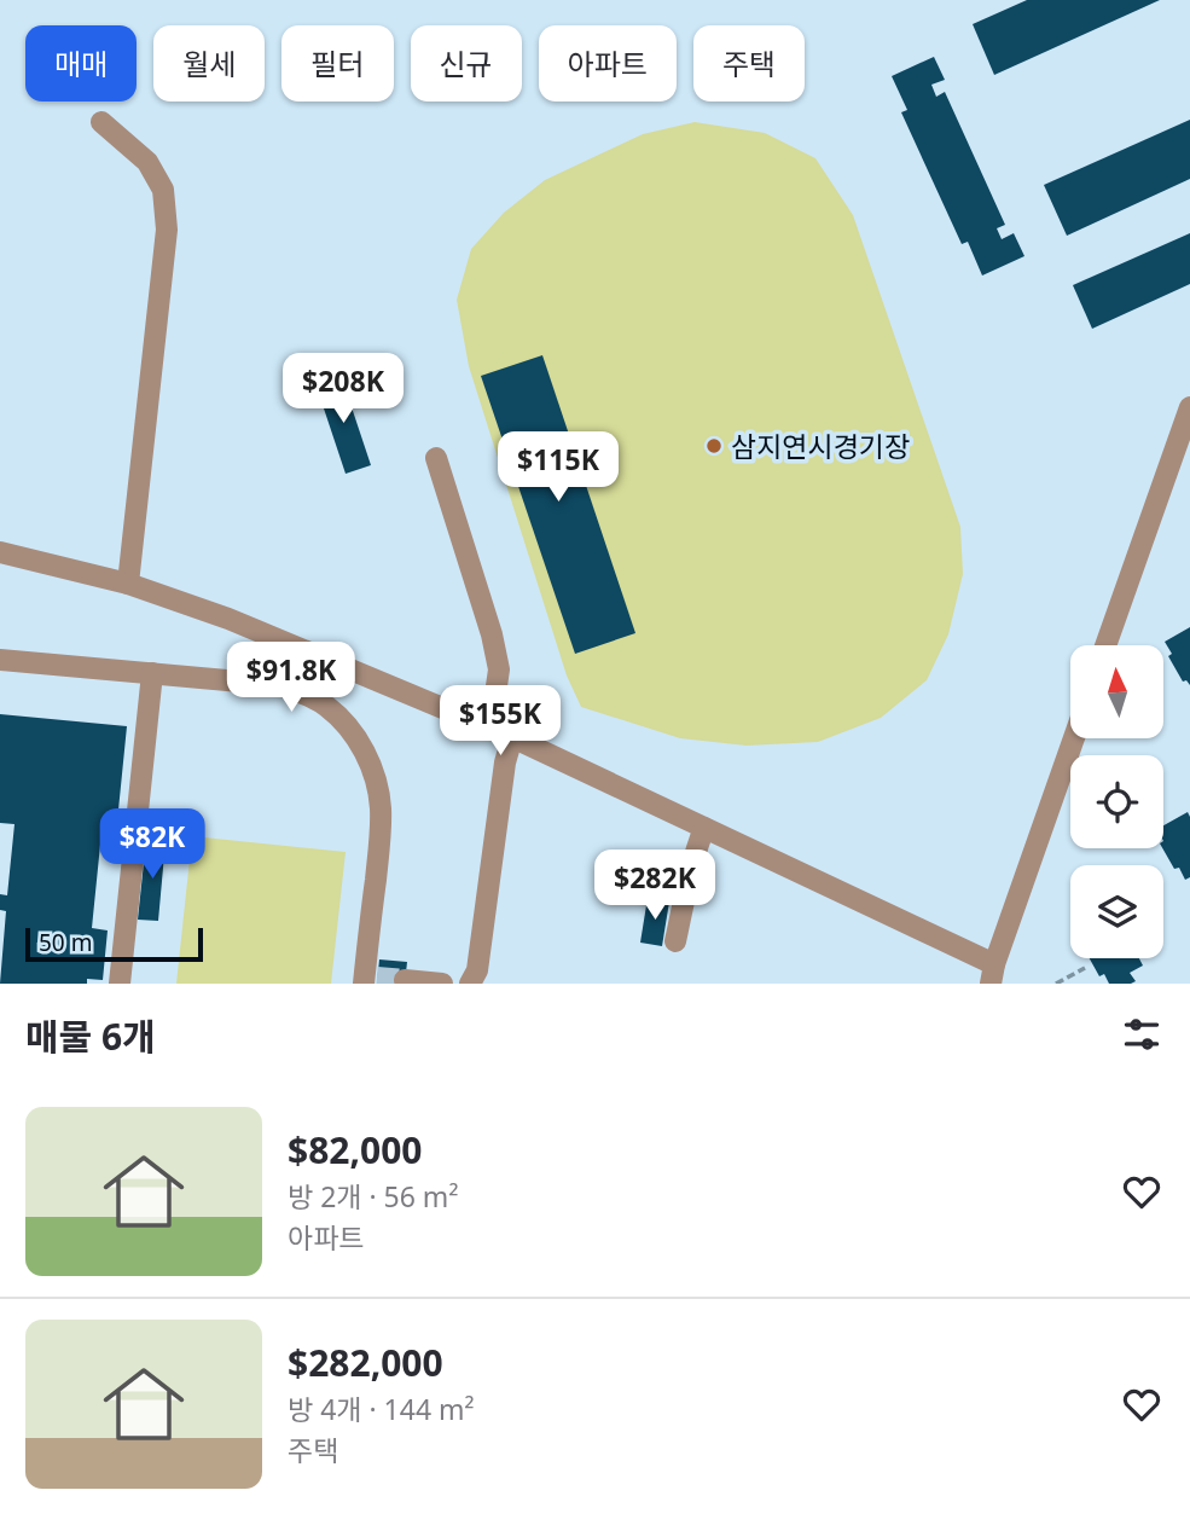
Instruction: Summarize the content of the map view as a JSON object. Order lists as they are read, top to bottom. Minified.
{"places":["삼지연시경기장"],"scale_bar":"50 m","north":"top","page":{"chip":["매매","월세","필터","신규","아파트","주택"],"price":["$208K","$115K","$91.8K","$155K","$82K","$282K"],"scale":"50 m","heading":"매물 6개","list":[{"name":"$82,000","note":"방 2개 · 56 m² · 아파트"},{"name":"$282,000","note":"방 4개 · 144 m² · 주택"}]}}
